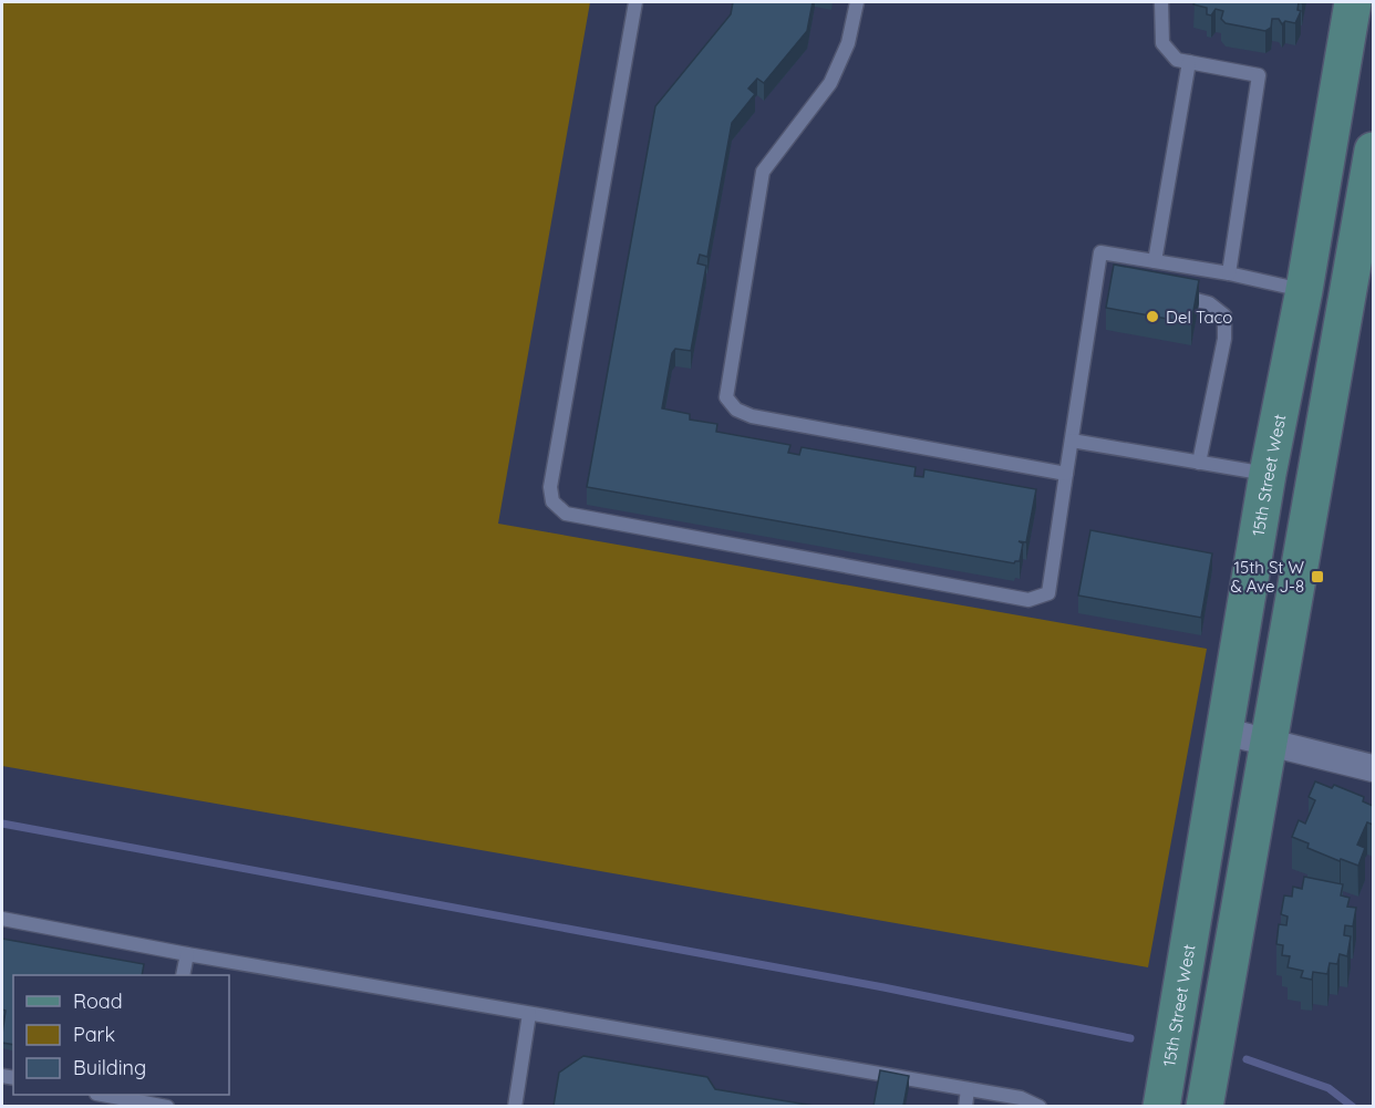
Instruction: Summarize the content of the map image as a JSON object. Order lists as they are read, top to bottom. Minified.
{"streets":{"street":["15th Street West"]},"places":{"other":["Del Taco"],"transit":["15th St W & Ave J-8"]},"legend":["Road","Park","Building"]}
